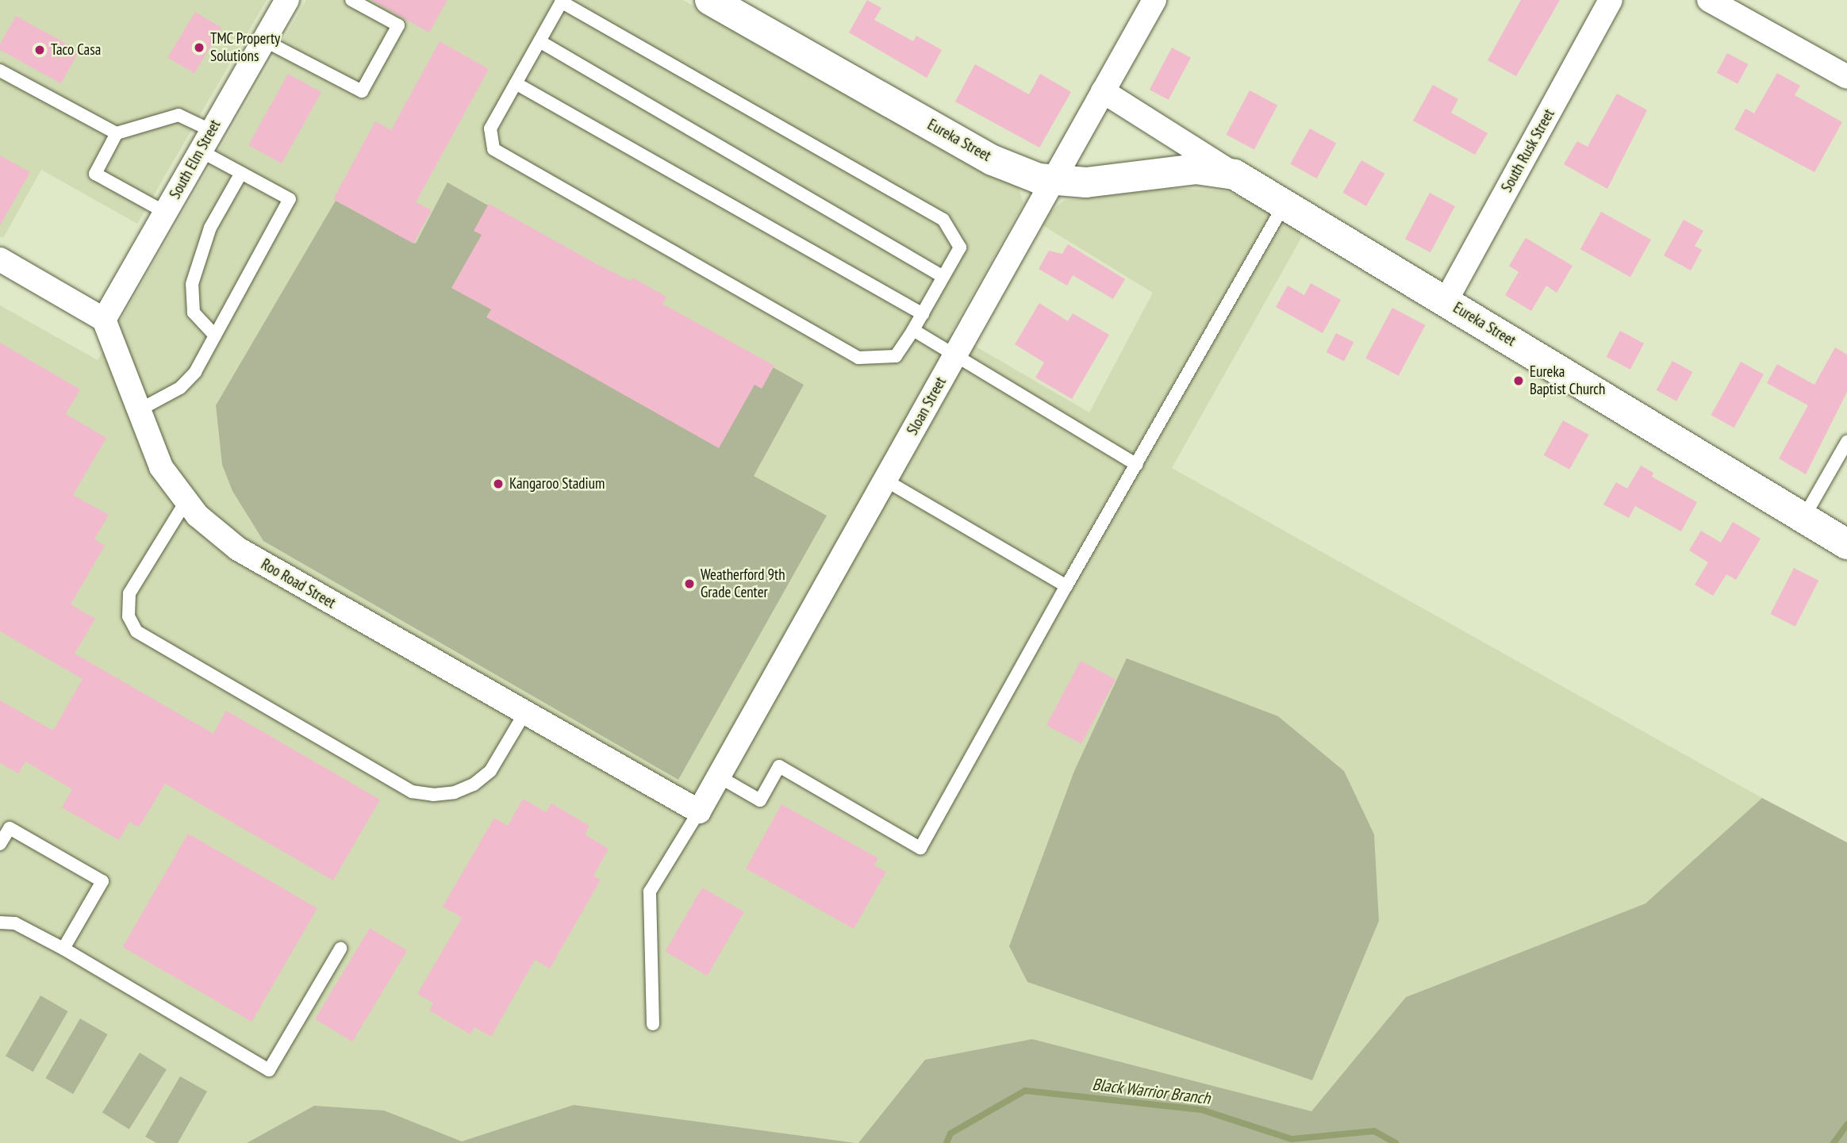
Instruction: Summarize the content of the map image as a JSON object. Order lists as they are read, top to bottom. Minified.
{"streets":{"street":["Eureka Street","South Rusk Street","South Elm Street","Sloan Street","Roo Road Street"]},"crossings":[["Eureka Street","South Rusk Street"],["Eureka Street","Sloan Street"],["South Elm Street","Roo Road Street"],["Sloan Street","Roo Road Street"]],"water":["Black Warrior Branch"],"places":["TMC Property Solutions","Taco Casa","Eureka Baptist Church","Kangaroo Stadium","Weatherford 9th Grade Center"]}
